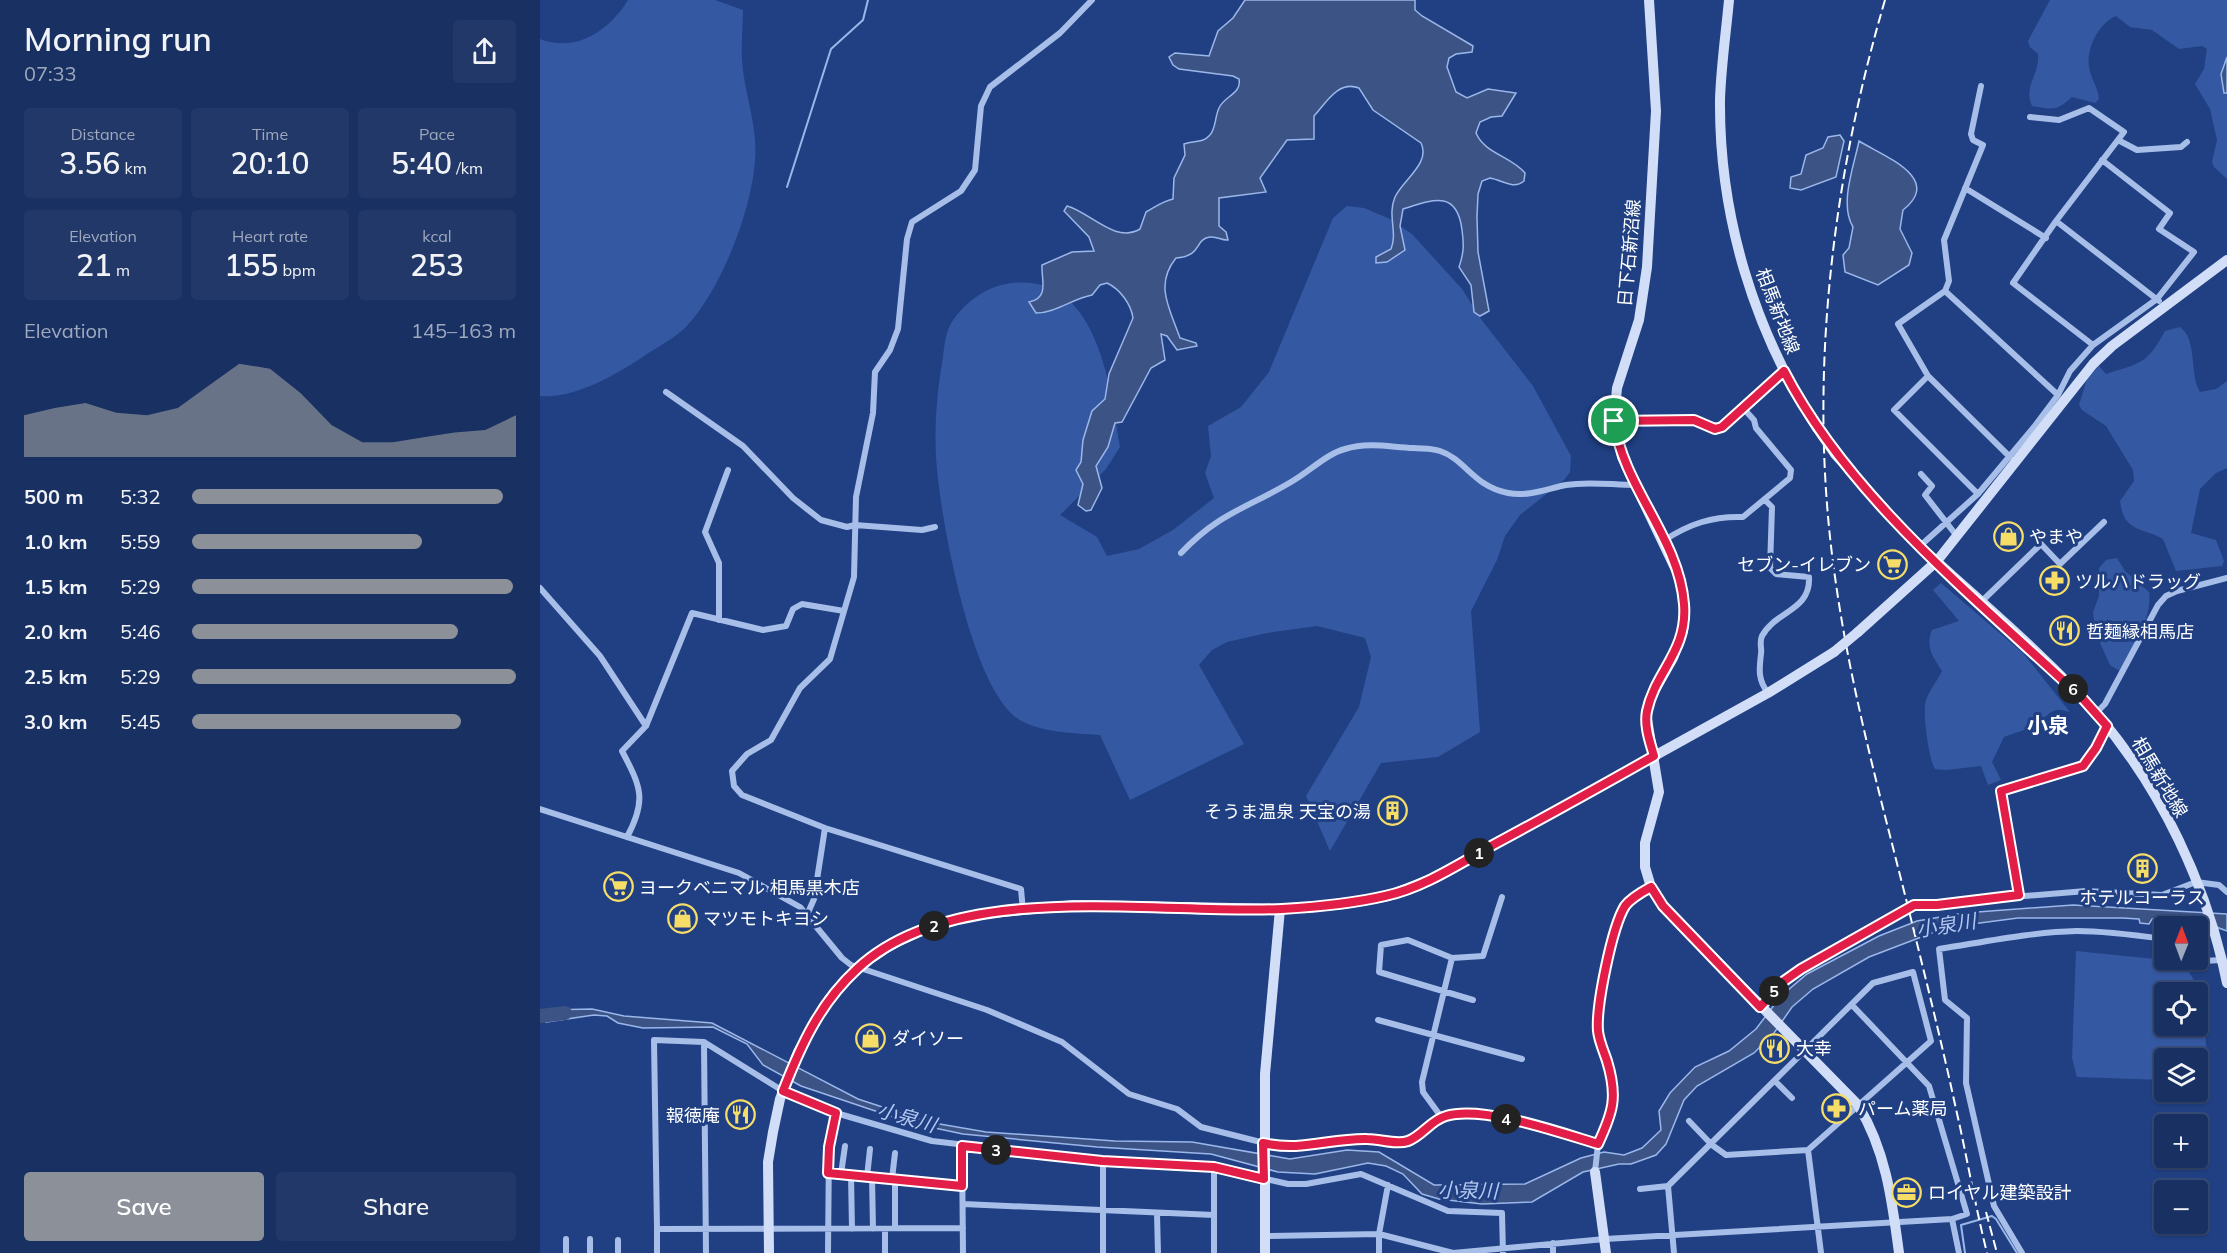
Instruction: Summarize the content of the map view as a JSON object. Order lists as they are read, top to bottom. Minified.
{"streets":{"main road":["日下石新沼線","相馬新地線"]},"districts":["小泉"],"water":["小泉川"],"places":{"shop":["やまや","マツモトキヨシ","ダイソー"],"supermarket":["セブン-イレブン","ヨークベニマル 相馬黒木店"],"pharmacy":["ツルハドラッグ","パーム薬局"],"restaurant":["哲麺縁相馬店","大幸","報徳庵"],"building":["そうま温泉 天宝の湯","ホテルコーラス"],"office":["ロイヤル建築設計"]},"north":"top","page":{"heading":["Morning run","07:33"],"stats":[["Distance","3.56 km"],["Time","20:10"],["Pace","5:40 /km"],["Elevation","21 m"],["Heart rate","155 bpm"],["kcal","253"]],"chart":["Elevation","145–163 m"],"list":[{"name":"500 m","note":"5:32"},{"name":"1.0 km","note":"5:59"},{"name":"1.5 km","note":"5:29"},{"name":"2.0 km","note":"5:46"},{"name":"2.5 km","note":"5:29"},{"name":"3.0 km","note":"5:45"}],"pins":["6","1","2","5","4","3"],"map_buttons":["+","−"],"buttons":["Save","Share"]}}
